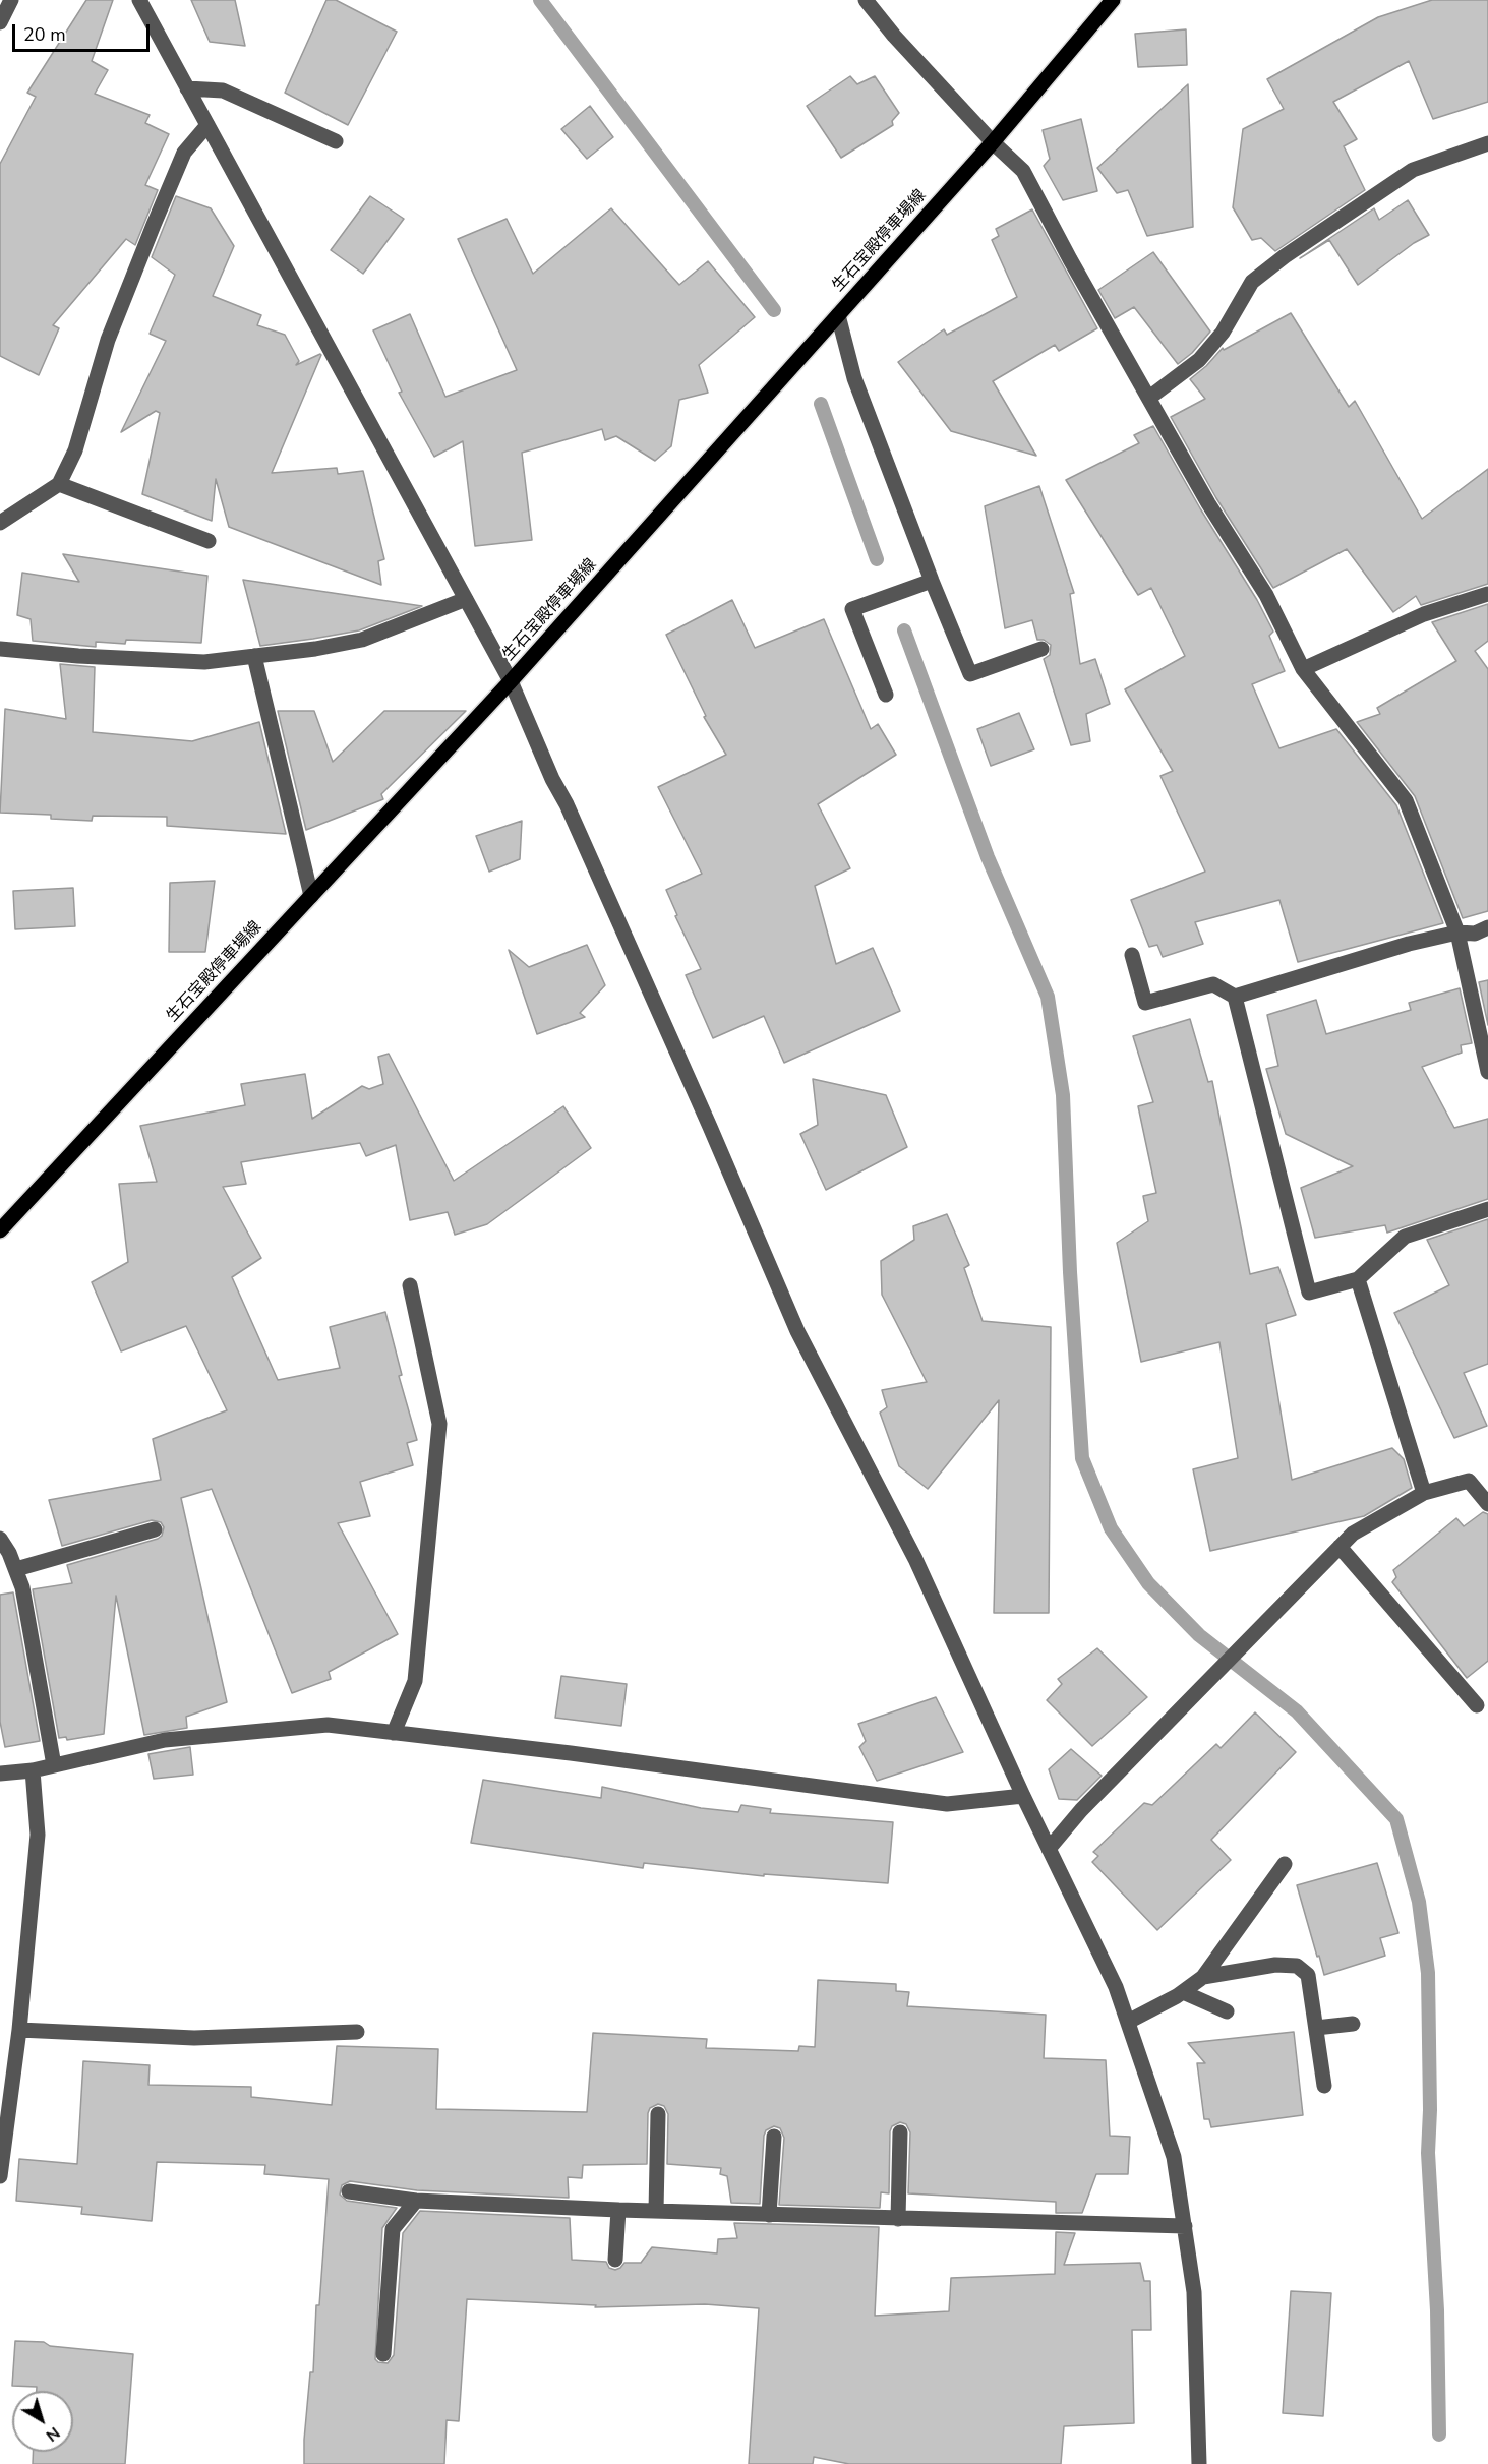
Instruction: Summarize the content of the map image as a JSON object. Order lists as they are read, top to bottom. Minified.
{"streets":{"main road":["生石宝殿停車場線"]},"scale_bar":"20 m","north":"bottom right"}
